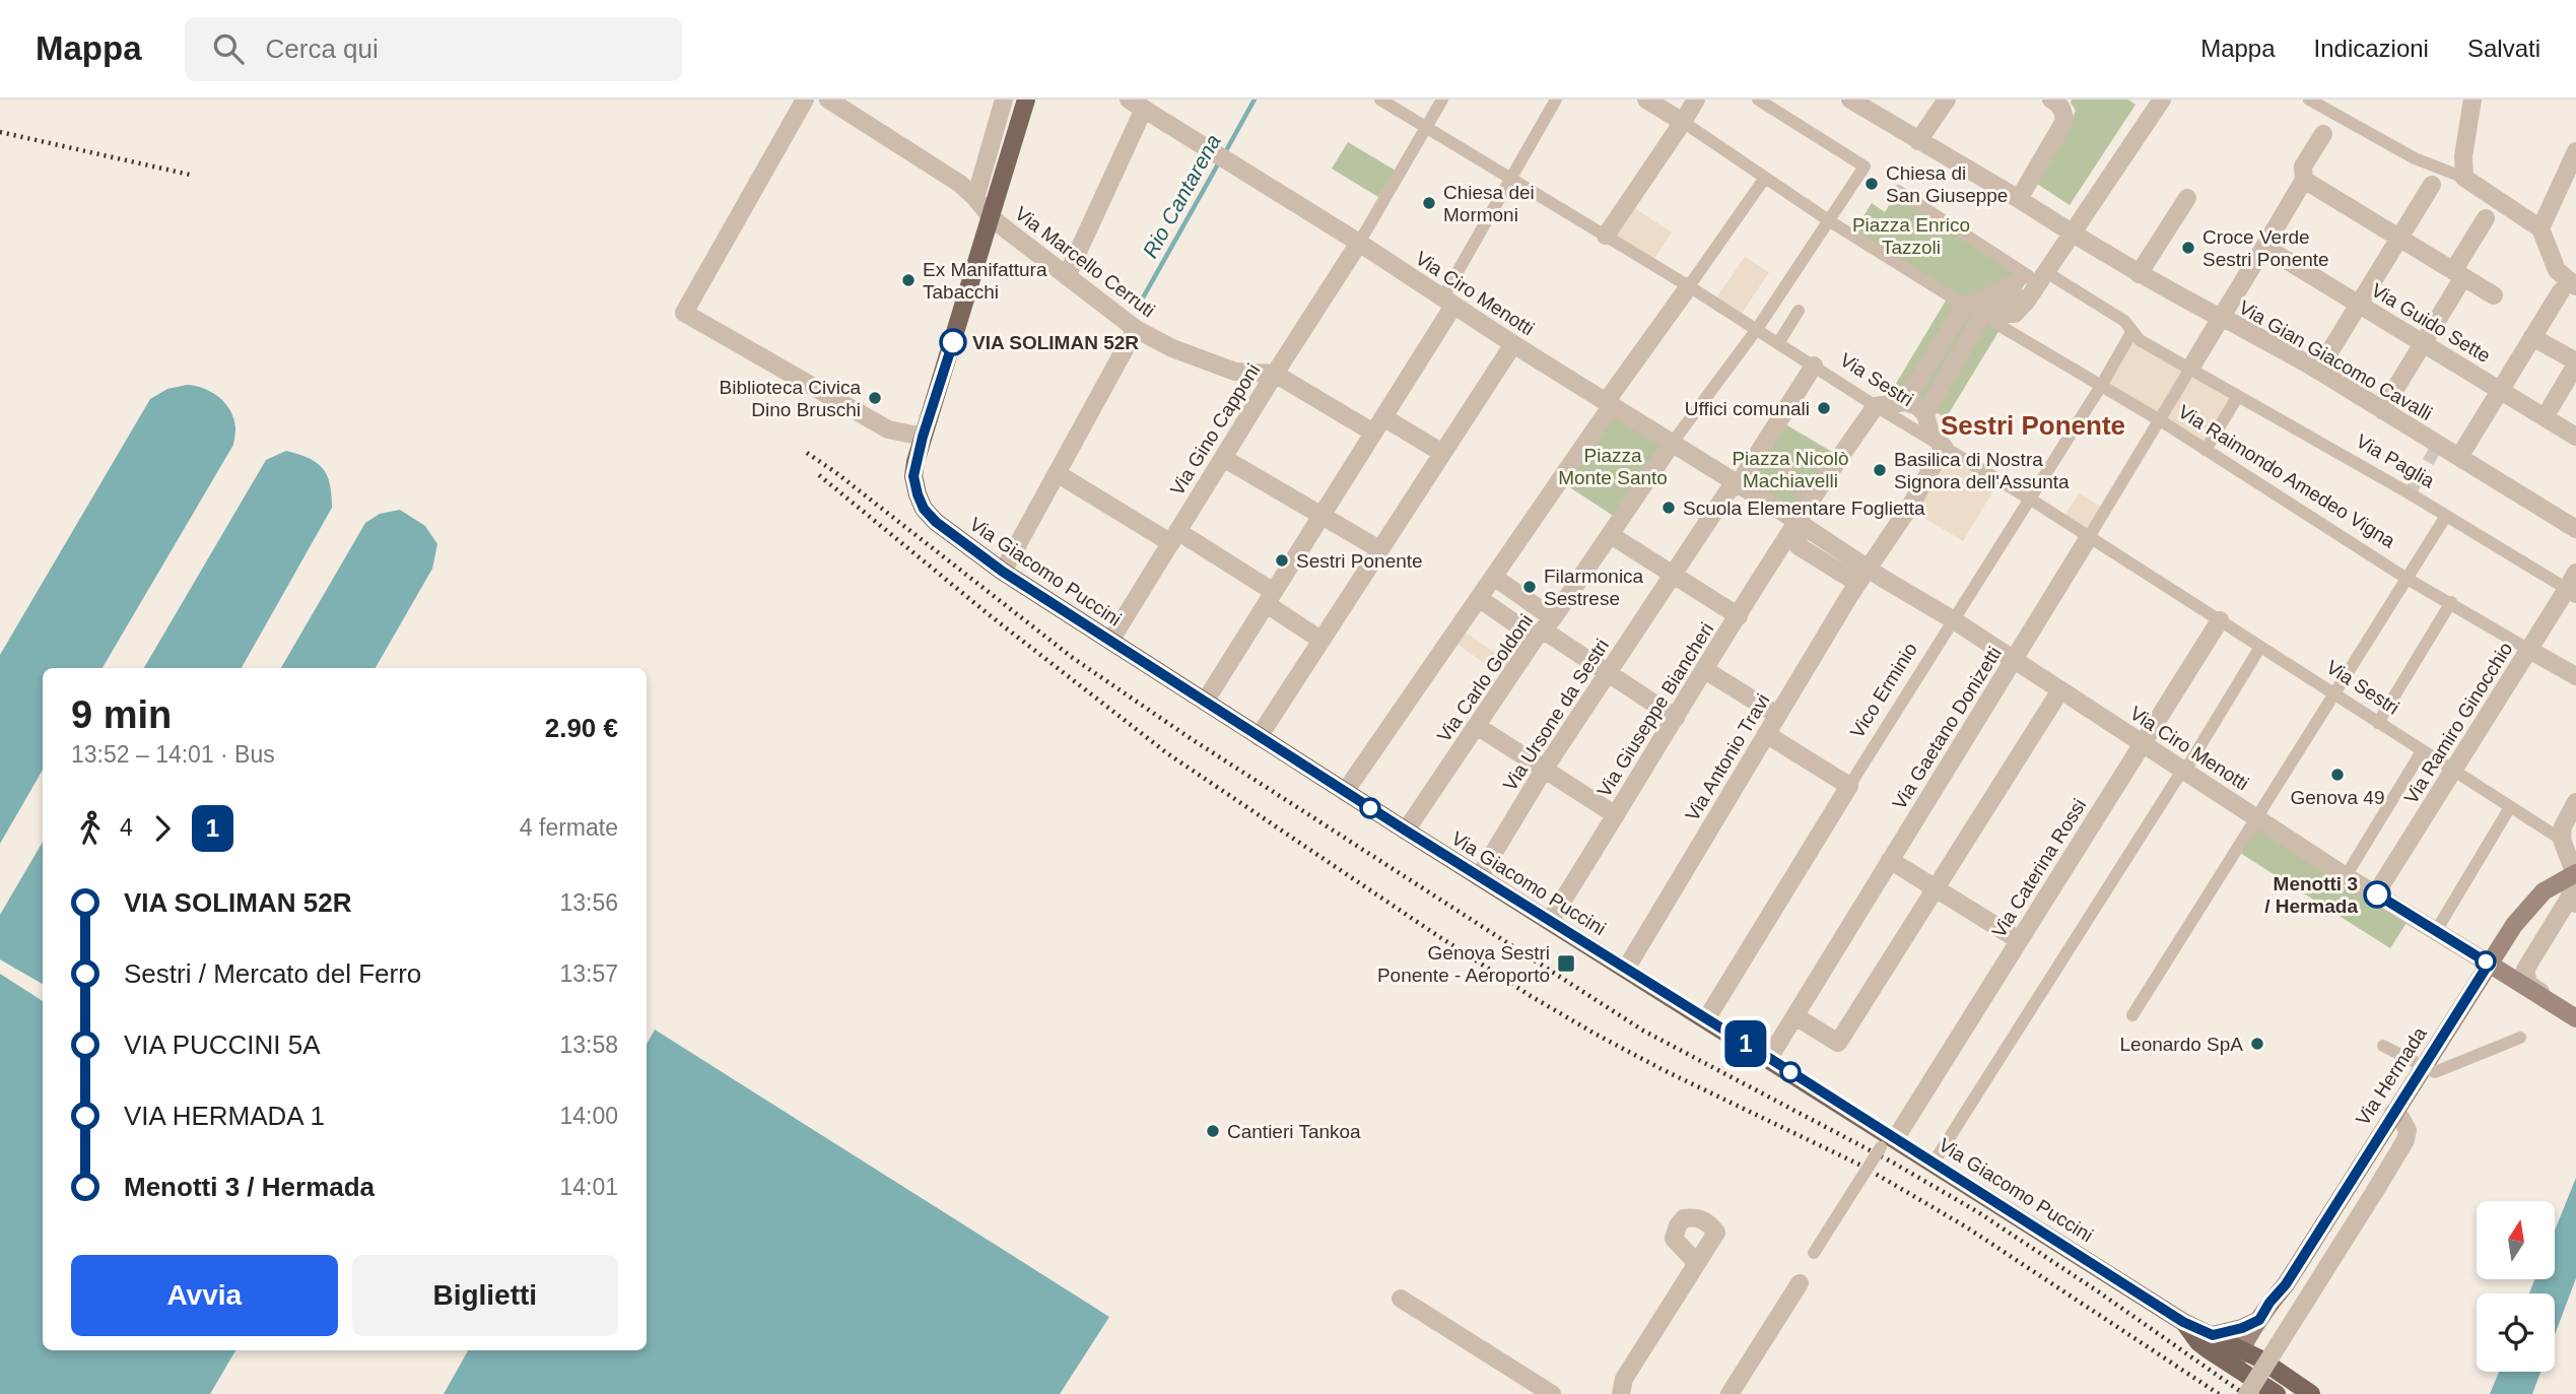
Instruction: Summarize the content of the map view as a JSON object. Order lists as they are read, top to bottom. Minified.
{"streets":{"main road":["Via Giacomo Puccini","Via Hermada"],"street":["Via Marcello Cerruti","Via Ciro Menotti","Via Guido Sette","Via Gian Giacomo Cavalli","Via Sestri","Via Gino Capponi","Via Paglia","Via Raimondo Amedeo Vigna","Via Carlo Goldoni","Vico Erminio","Via Giuseppe Biancheri","Via Ursone da Sestri","Via Ramiro Ginocchio","Via Gaetano Donizetti","Via Antonio Travi","Via Caterina Rossi"]},"crossings":[["Via Marcello Cerruti","Via Gino Capponi"],["Via Marcello Cerruti","Via Giacomo Puccini"],["Via Ciro Menotti","Via Gino Capponi"],["Via Ciro Menotti","Via Carlo Goldoni"],["Via Ciro Menotti","Vico Erminio"],["Via Ciro Menotti","Via Giuseppe Biancheri"],["Via Ciro Menotti","Via Ursone da Sestri"],["Via Ciro Menotti","Via Ramiro Ginocchio"],["Via Ciro Menotti","Via Gaetano Donizetti"],["Via Ciro Menotti","Via Antonio Travi"],["Via Ciro Menotti","Via Caterina Rossi"],["Via Ciro Menotti","Via Hermada"],["Via Sestri","Vico Erminio"],["Via Sestri","Via Giuseppe Biancheri"],["Via Sestri","Via Ursone da Sestri"],["Via Sestri","Via Ramiro Ginocchio"],["Via Sestri","Via Gaetano Donizetti"],["Via Sestri","Via Antonio Travi"],["Via Sestri","Via Caterina Rossi"],["Via Gino Capponi","Via Giacomo Puccini"],["Via Paglia","Vico Erminio"],["Via Paglia","Via Ramiro Ginocchio"],["Via Paglia","Via Gaetano Donizetti"],["Via Raimondo Amedeo Vigna","Vico Erminio"],["Via Raimondo Amedeo Vigna","Via Ramiro Ginocchio"],["Via Raimondo Amedeo Vigna","Via Gaetano Donizetti"],["Via Giacomo Puccini","Via Carlo Goldoni"],["Via Giacomo Puccini","Vico Erminio"],["Via Giacomo Puccini","Via Giuseppe Biancheri"],["Via Giacomo Puccini","Via Ursone da Sestri"],["Via Giacomo Puccini","Via Gaetano Donizetti"],["Via Giacomo Puccini","Via Antonio Travi"],["Via Giacomo Puccini","Via Caterina Rossi"]],"districts":["Sestri Ponente"],"water":["Rio Cantarena"],"parks":["Piazza Enrico Tazzoli","Piazza Monte Santo","Piazza Nicolò Machiavelli"],"places":{"other":["Chiesa di San Giuseppe","Chiesa dei Mormoni","Croce Verde Sestri Ponente","Ex Manifattura Tabacchi","VIA SOLIMAN 52R","Biblioteca Civica Dino Bruschi","Uffici comunali","Basilica di Nostra Signora dell'Assunta","Scuola Elementare Foglietta","Sestri Ponente","Filarmonica Sestrese","Genova 49","Menotti 3 / Hermada","Leonardo SpA","Cantieri Tankoa"],"transit":["Genova Sestri Ponente - Aeroporto"]},"lines":["bus line 1"],"north":"top","page":{"header":"Mappa","search":"Cerca qui","nav":["Mappa","Indicazioni","Salvati"],"on_map":"1","heading":["9 min","13:52 – 14:01 · Bus","2.90 €"],"legs":["4","1","4 fermate"],"list":[{"name":"VIA SOLIMAN 52R","value":"13:56"},{"name":"Sestri / Mercato del Ferro","value":"13:57"},{"name":"VIA PUCCINI 5A","value":"13:58"},{"name":"VIA HERMADA 1","value":"14:00"},{"name":"Menotti 3 / Hermada","value":"14:01"}],"buttons":["Avvia","Biglietti"]}}
